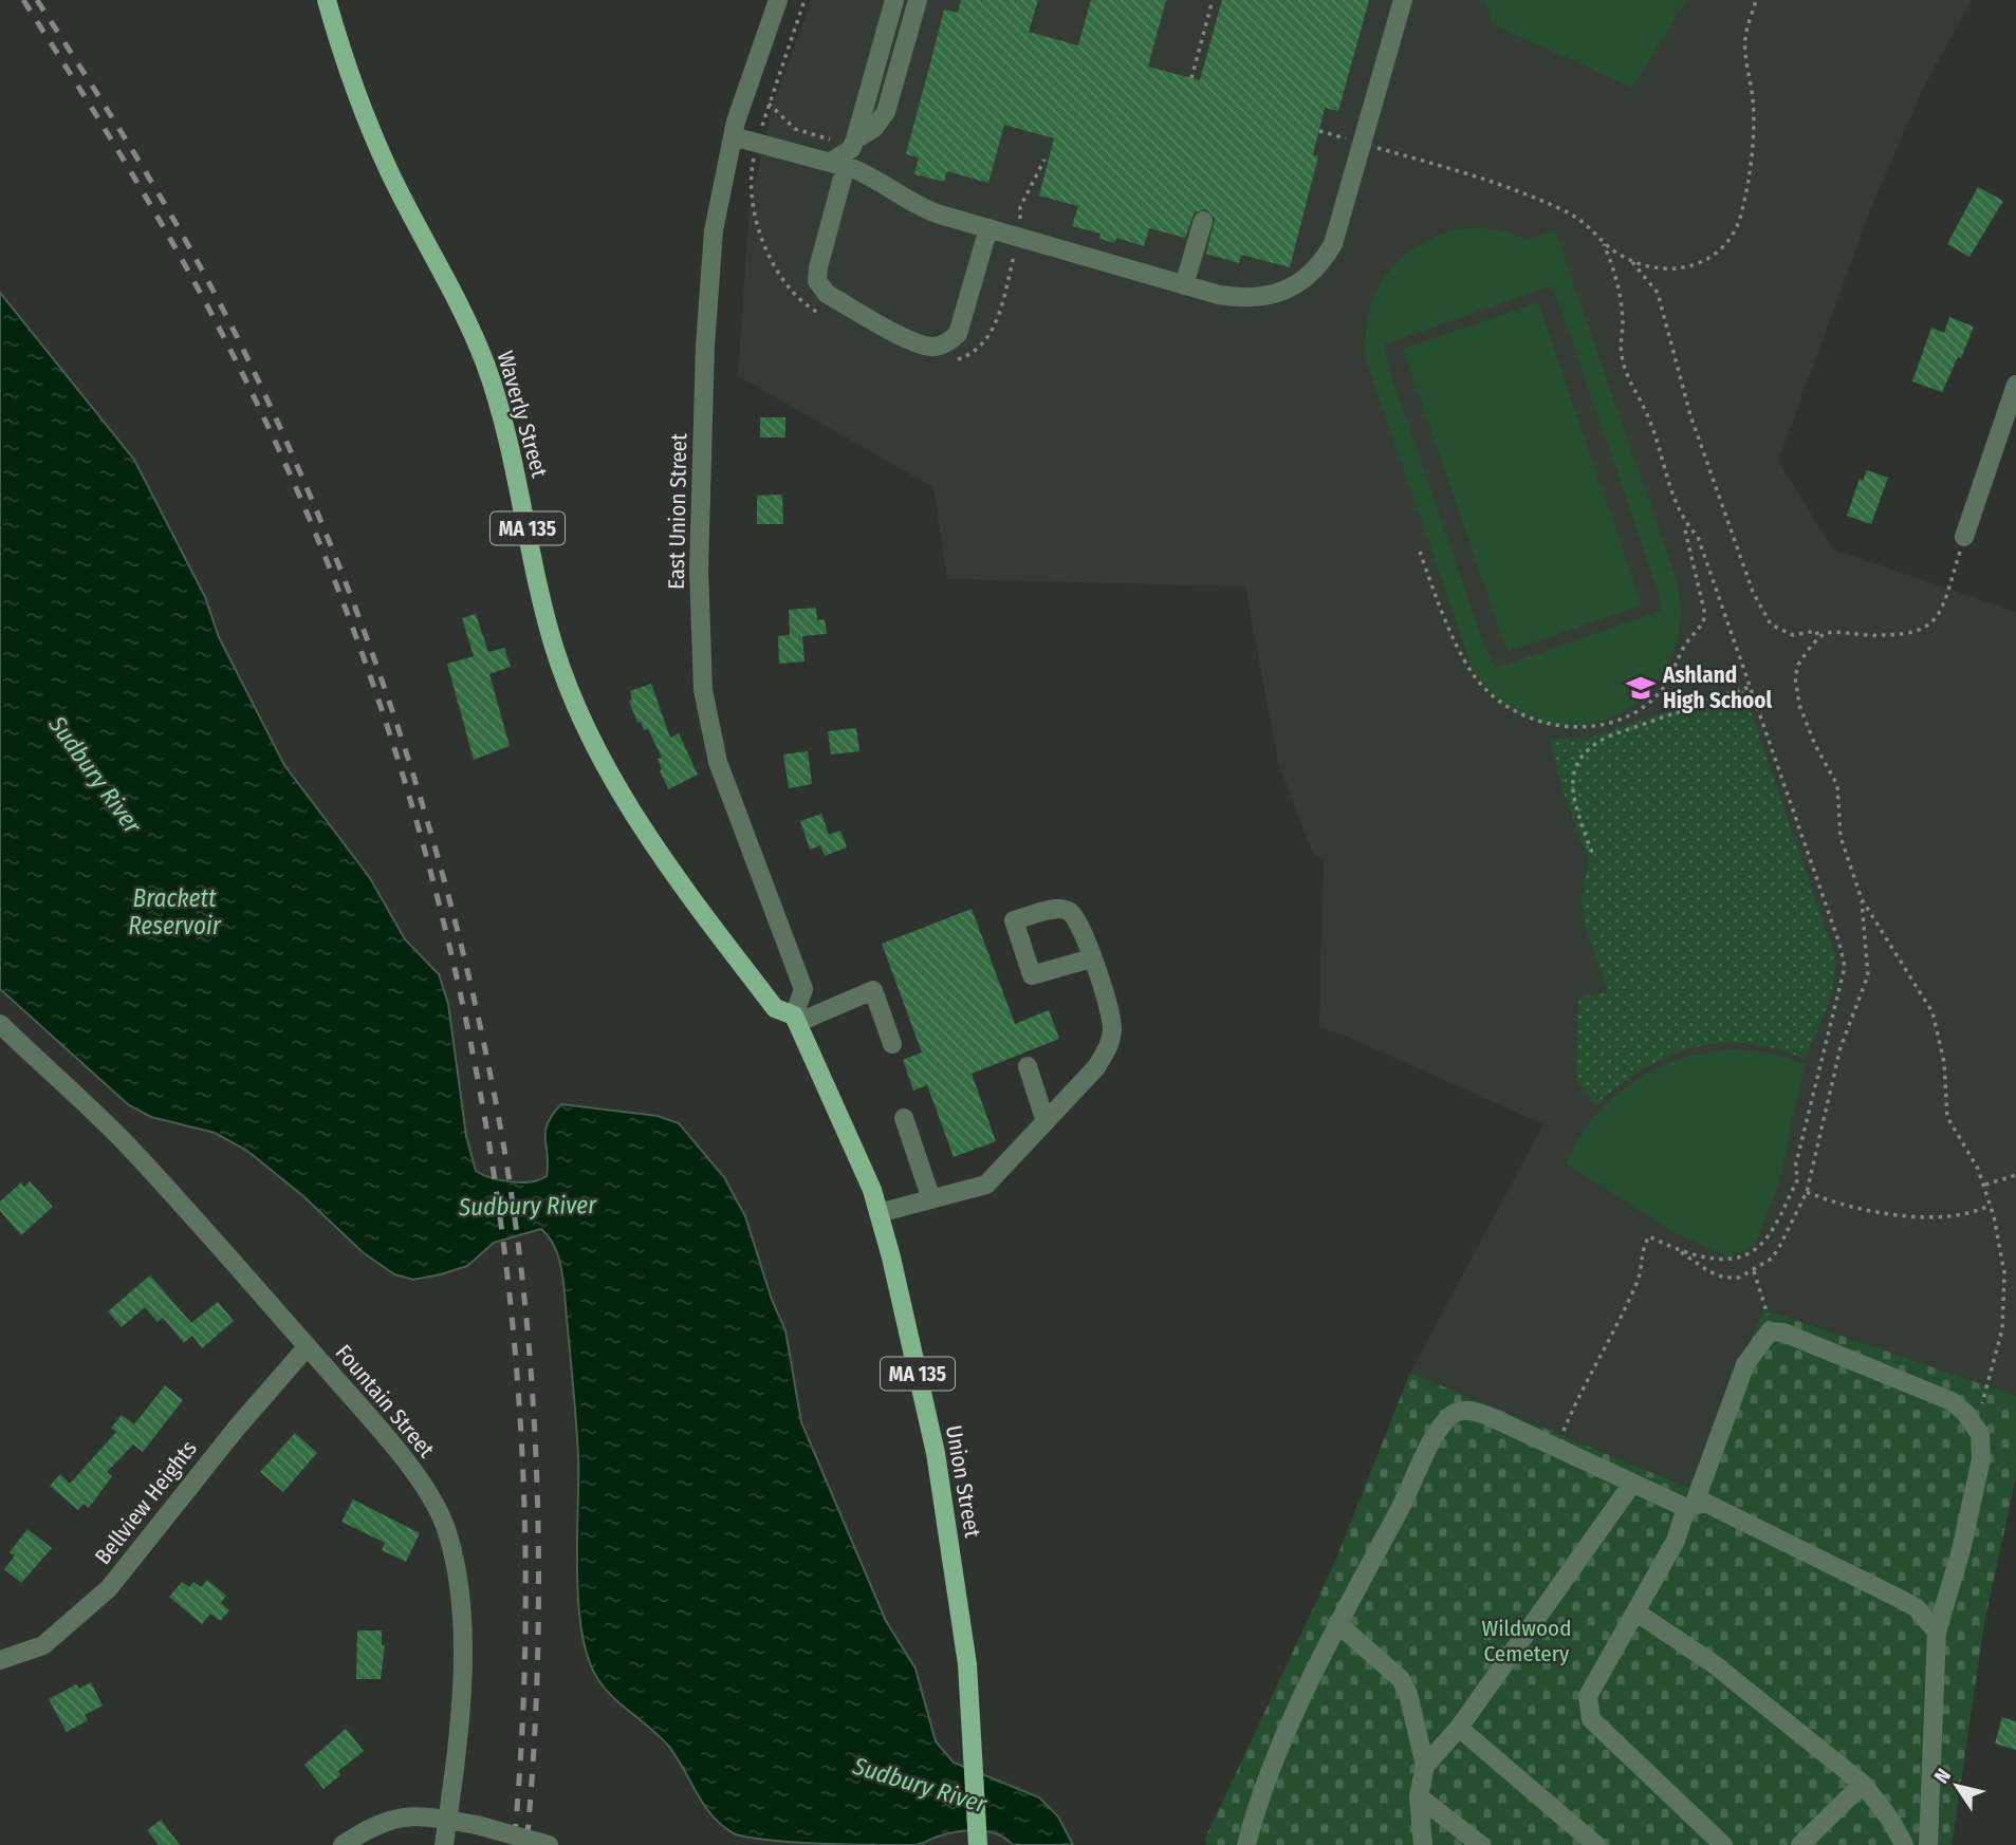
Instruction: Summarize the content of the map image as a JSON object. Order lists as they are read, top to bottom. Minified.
{"streets":{"main road":["Waverly Street","MA 135","Union Street"],"street":["East Union Street","Fountain Street","Bellview Heights"]},"crossings":[["Waverly Street","East Union Street"],["Waverly Street","Union Street"],["East Union Street","Union Street"],["Fountain Street","Bellview Heights"]],"water":["Sudbury River","Brackett Reservoir"],"parks":["Wildwood Cemetery"],"places":{"school or university":["Ashland High School"]},"north":"top left"}
